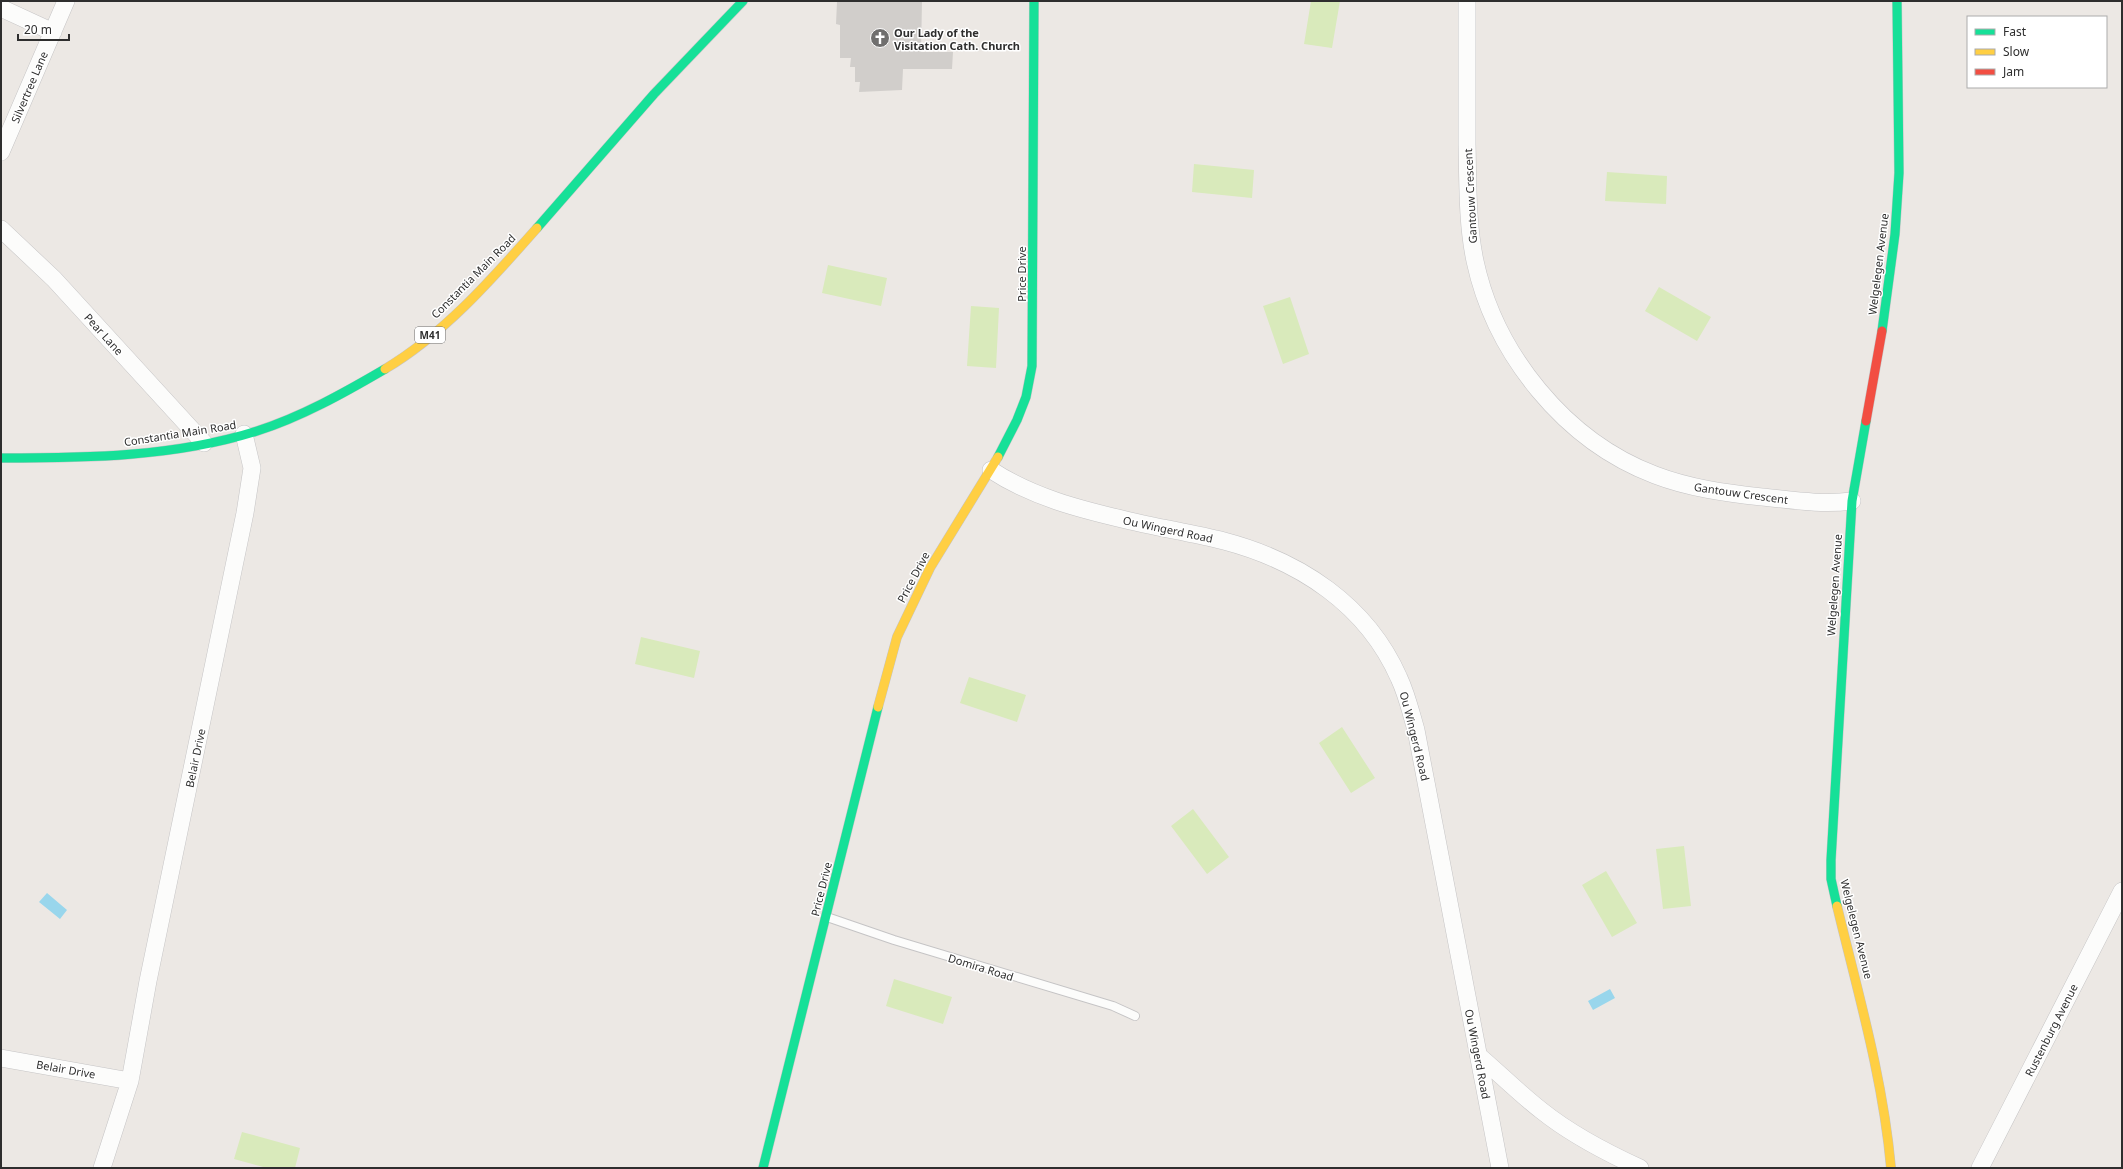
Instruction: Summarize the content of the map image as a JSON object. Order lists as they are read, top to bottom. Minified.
{"streets":{"street":["Silvertree Lane","Gantouw Crescent","Welgelegen Avenue","Price Drive","Constantia Main Road","Pear Lane","M41","Ou Wingerd Road","Belair Drive","Rustenburg Avenue"],"lane":["Domira Road"]},"crossings":[["Gantouw Crescent","Welgelegen Avenue"],["Price Drive","Ou Wingerd Road"],["Price Drive","Domira Road"],["Constantia Main Road","Pear Lane"],["Constantia Main Road","Belair Drive"]],"places":{"church":["Our Lady of the Visitation Cath. Church"]},"legend":["Fast","Slow","Jam"],"scale_bar":"20 m"}
